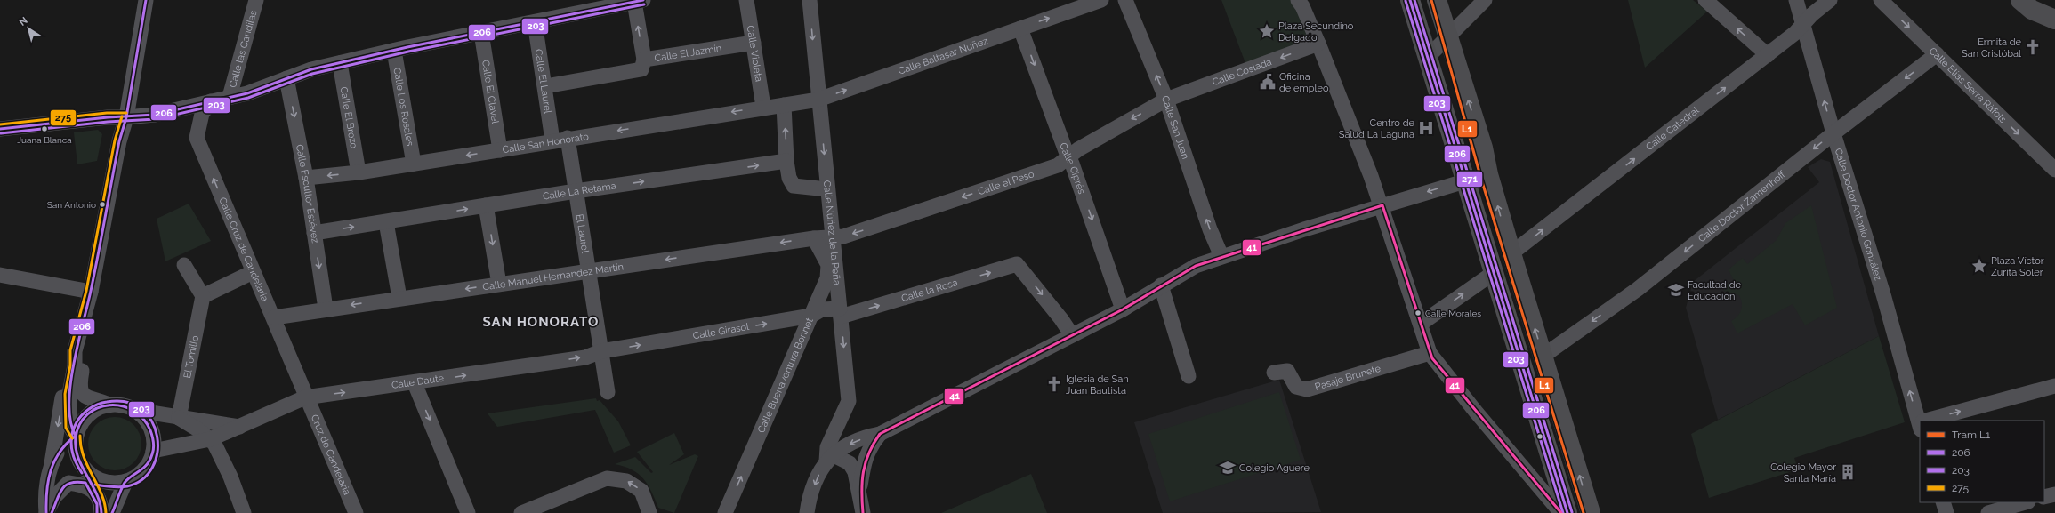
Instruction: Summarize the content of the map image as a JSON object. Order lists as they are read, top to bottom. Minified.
{"streets":{"street":["Calle las Candilas","Calle El Jazmín","Calle Violeta","Calle Baltasar Nuñez","Calle Coslada","Calle El Laurel","Calle Elías Serra Ràfols","Calle El Clavel","Calle Los Rosales","Calle El Brezo","Calle San Juan","Calle Catedral","Calle San Honorato","Calle Ciprés","Calle el Peso","Calle La Retama","Calle Escultor Estévez","Calle Doctor Zamenhoff","Calle Doctor Antonio González","Calle Núñez de la Peña","El Laurel","Calle Cruz de Candelaria","Calle Manuel Hernández Martín","Calle la Rosa","Calle Girasol","El Tomillo","Calle Buenaventura Bonnet","Pasaje Brunete","Calle Daute","Cruz de Candelaria"]},"crossings":[["Calle El Jazmín","Calle Violeta"],["Calle El Jazmín","Calle El Laurel"],["Calle Violeta","Calle San Honorato"],["Calle Baltasar Nuñez","Calle San Honorato"],["Calle Baltasar Nuñez","Calle Ciprés"],["Calle Baltasar Nuñez","Calle Núñez de la Peña"],["Calle Coslada","Calle San Juan"],["Calle Coslada","Calle el Peso"],["Calle El Laurel","Calle San Honorato"],["Calle Elías Serra Ràfols","Calle Doctor Zamenhoff"],["Calle El Clavel","Calle San Honorato"],["Calle Los Rosales","Calle San Honorato"],["Calle El Brezo","Calle San Honorato"],["Calle San Juan","Calle el Peso"],["Calle Catedral","Calle Doctor Antonio González"],["Calle San Honorato","Calle Escultor Estévez"],["Calle San Honorato","El Laurel"],["Calle Ciprés","Calle el Peso"],["Calle el Peso","Calle Núñez de la Peña"],["Calle el Peso","Calle Manuel Hernández Martín"],["Calle La Retama","Calle Escultor Estévez"],["Calle La Retama","El Laurel"],["Calle Escultor Estévez","Calle Manuel Hernández Martín"],["Calle Doctor Zamenhoff","Calle Doctor Antonio González"],["Calle Núñez de la Peña","Calle Manuel Hernández Martín"],["Calle Núñez de la Peña","Calle la Rosa"],["Calle Núñez de la Peña","Calle Girasol"],["El Laurel","Calle Manuel Hernández Martín"],["El Laurel","Calle Girasol"],["El Laurel","Calle Daute"],["Calle Cruz de Candelaria","Calle Manuel Hernández Martín"],["Calle Cruz de Candelaria","Calle Daute"],["Calle Cruz de Candelaria","Cruz de Candelaria"],["Calle Manuel Hernández Martín","Calle Buenaventura Bonnet"],["Calle la Rosa","Calle Girasol"],["Calle Girasol","Calle Buenaventura Bonnet"],["Calle Girasol","Calle Daute"],["Calle Daute","Cruz de Candelaria"]],"one_way":["Calle Baltasar Nuñez","Calle Coslada","Calle Elías Serra Ràfols","Calle San Juan","Calle Catedral","Calle Ciprés","Calle el Peso","Calle La Retama","Calle Doctor Zamenhoff","Calle Doctor Antonio González","Calle Núñez de la Peña","Calle Manuel Hernández Martín","Calle la Rosa","Calle Girasol","Calle Buenaventura Bonnet","Calle Daute"],"districts":["SAN HONORATO"],"places":{"place":["Plaza Secundino Delgado","Plaza Víctor Zurita Soler"],"church":["Ermita de San Cristóbal","Iglesia de San Juan Bautista"],"public building":["Oficina de empleo"],"hospital":["Centro de Salud La Laguna"],"other":["Juana Blanca","San Antonio","Calle Morales"],"school or university":["Facultad de Educación","Colegio Aguere"],"building":["Colegio Mayor Santa María"]},"lines":["tram line L1","transit line 206","transit line 271","transit line 203","transit line 275","transit line 41"],"legend":["Tram L1","206","203","275"],"north":"top left"}
